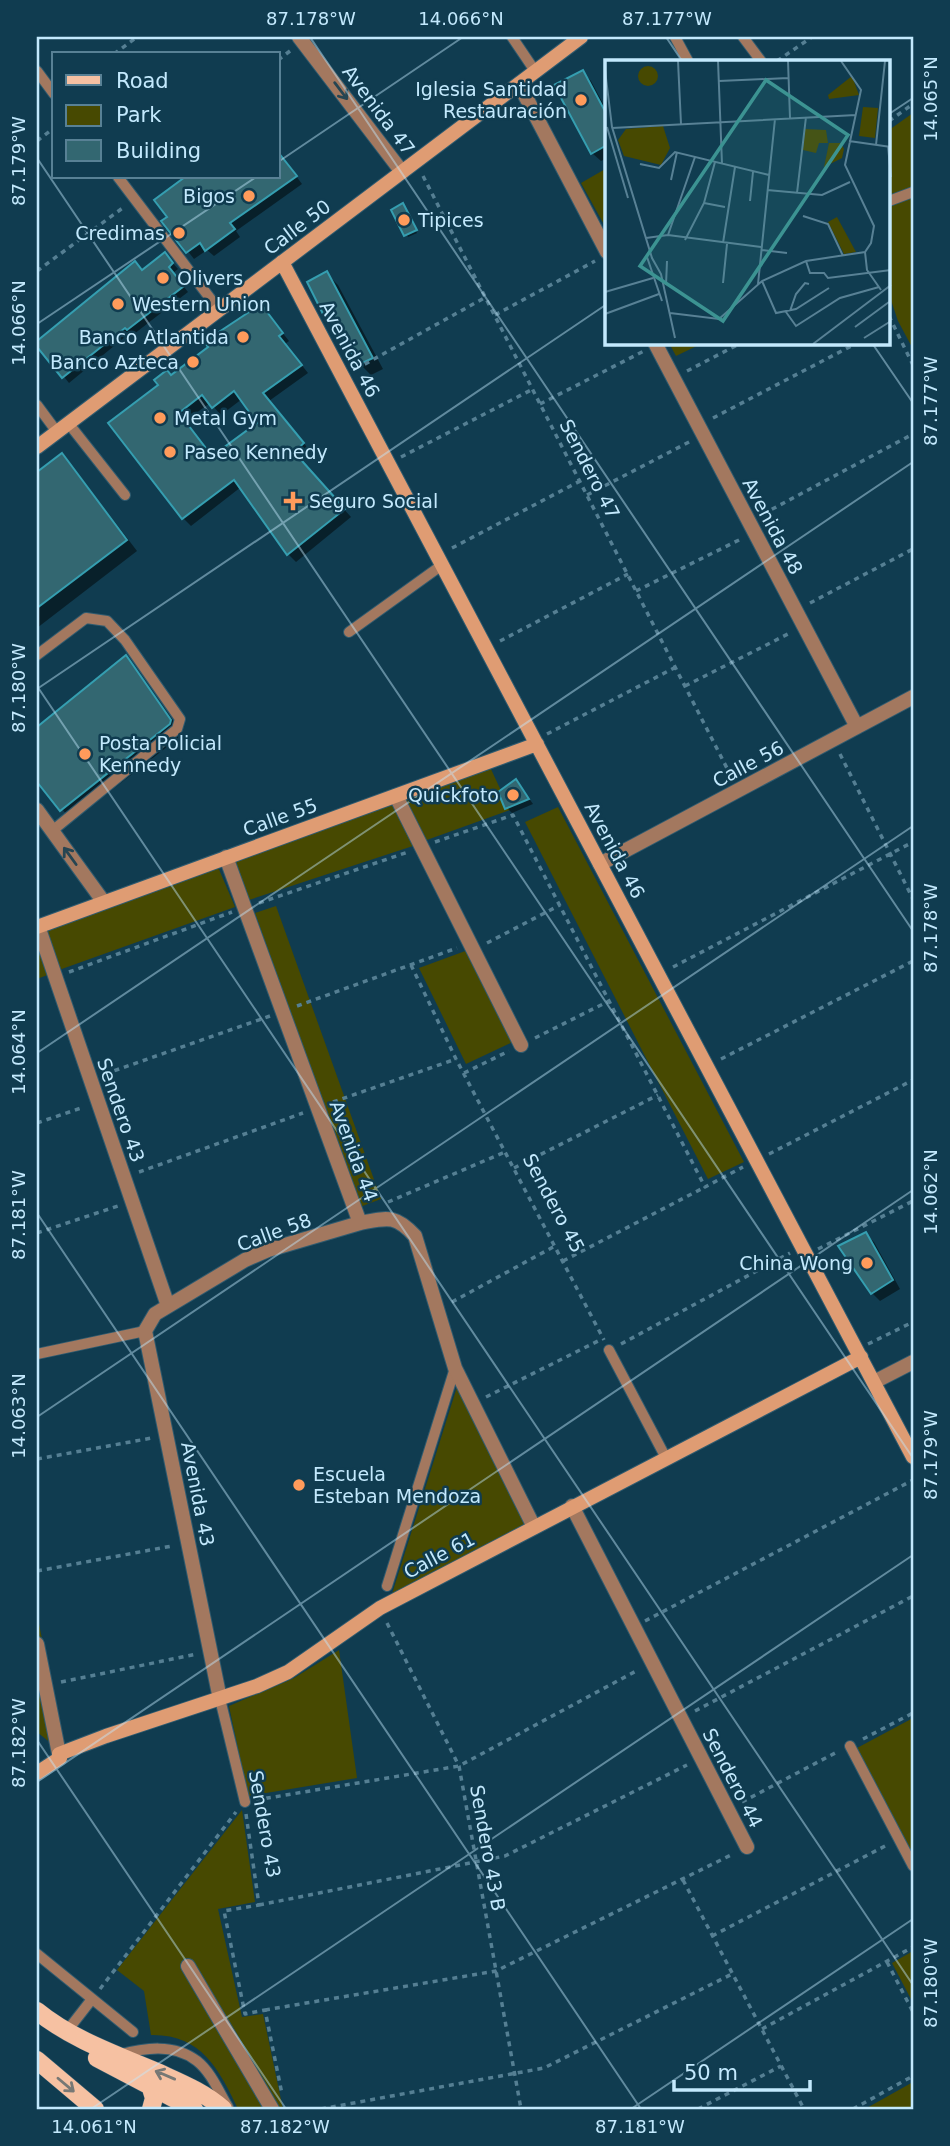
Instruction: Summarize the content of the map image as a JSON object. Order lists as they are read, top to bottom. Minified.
{"streets":{"street":["Avenida 47","Calle 50","Avenida 46","Avenida 48","Calle 56","Calle 55","Sendero 43","Avenida 44","Calle 58","Avenida 43","Calle 61","Sendero 44"],"path":["Sendero 47","Sendero 45","Sendero 43 B"]},"crossings":[["Avenida 47","Calle 50"],["Calle 50","Avenida 46"],["Calle 50","Sendero 47"],["Avenida 46","Calle 56"],["Avenida 46","Calle 55"],["Avenida 46","Calle 61"],["Sendero 47","Calle 56"],["Avenida 48","Calle 56"],["Calle 55","Sendero 43"],["Calle 55","Avenida 44"],["Sendero 43","Calle 58"],["Sendero 43","Avenida 43"],["Sendero 43","Calle 61"],["Sendero 43","Sendero 44"],["Avenida 44","Calle 58"],["Avenida 44","Calle 61"],["Avenida 43","Calle 61"],["Calle 61","Sendero 44"],["Calle 61","Sendero 43 B"],["Sendero 44","Sendero 43 B"]],"one_way":["Avenida 47"],"places":{"other":["Iglesia Santidad Restauración","Bigos","Tipices","Credimas","Olivers","Western Union","Banco Atlantida","Banco Azteca","Metal Gym","Paseo Kennedy","Posta Policial Kennedy","Quickfoto","China Wong","Escuela Esteban Mendoza"],"health":["Seguro Social"]},"legend":["Road","Park","Building"],"scale_bar":"50 m","coordinates":["87.178°W","14.066°N","87.177°W","14.065°N","87.179°W","87.180°W","14.064°N","14.062°N","87.181°W","14.063°N","87.182°W","14.061°N"]}
